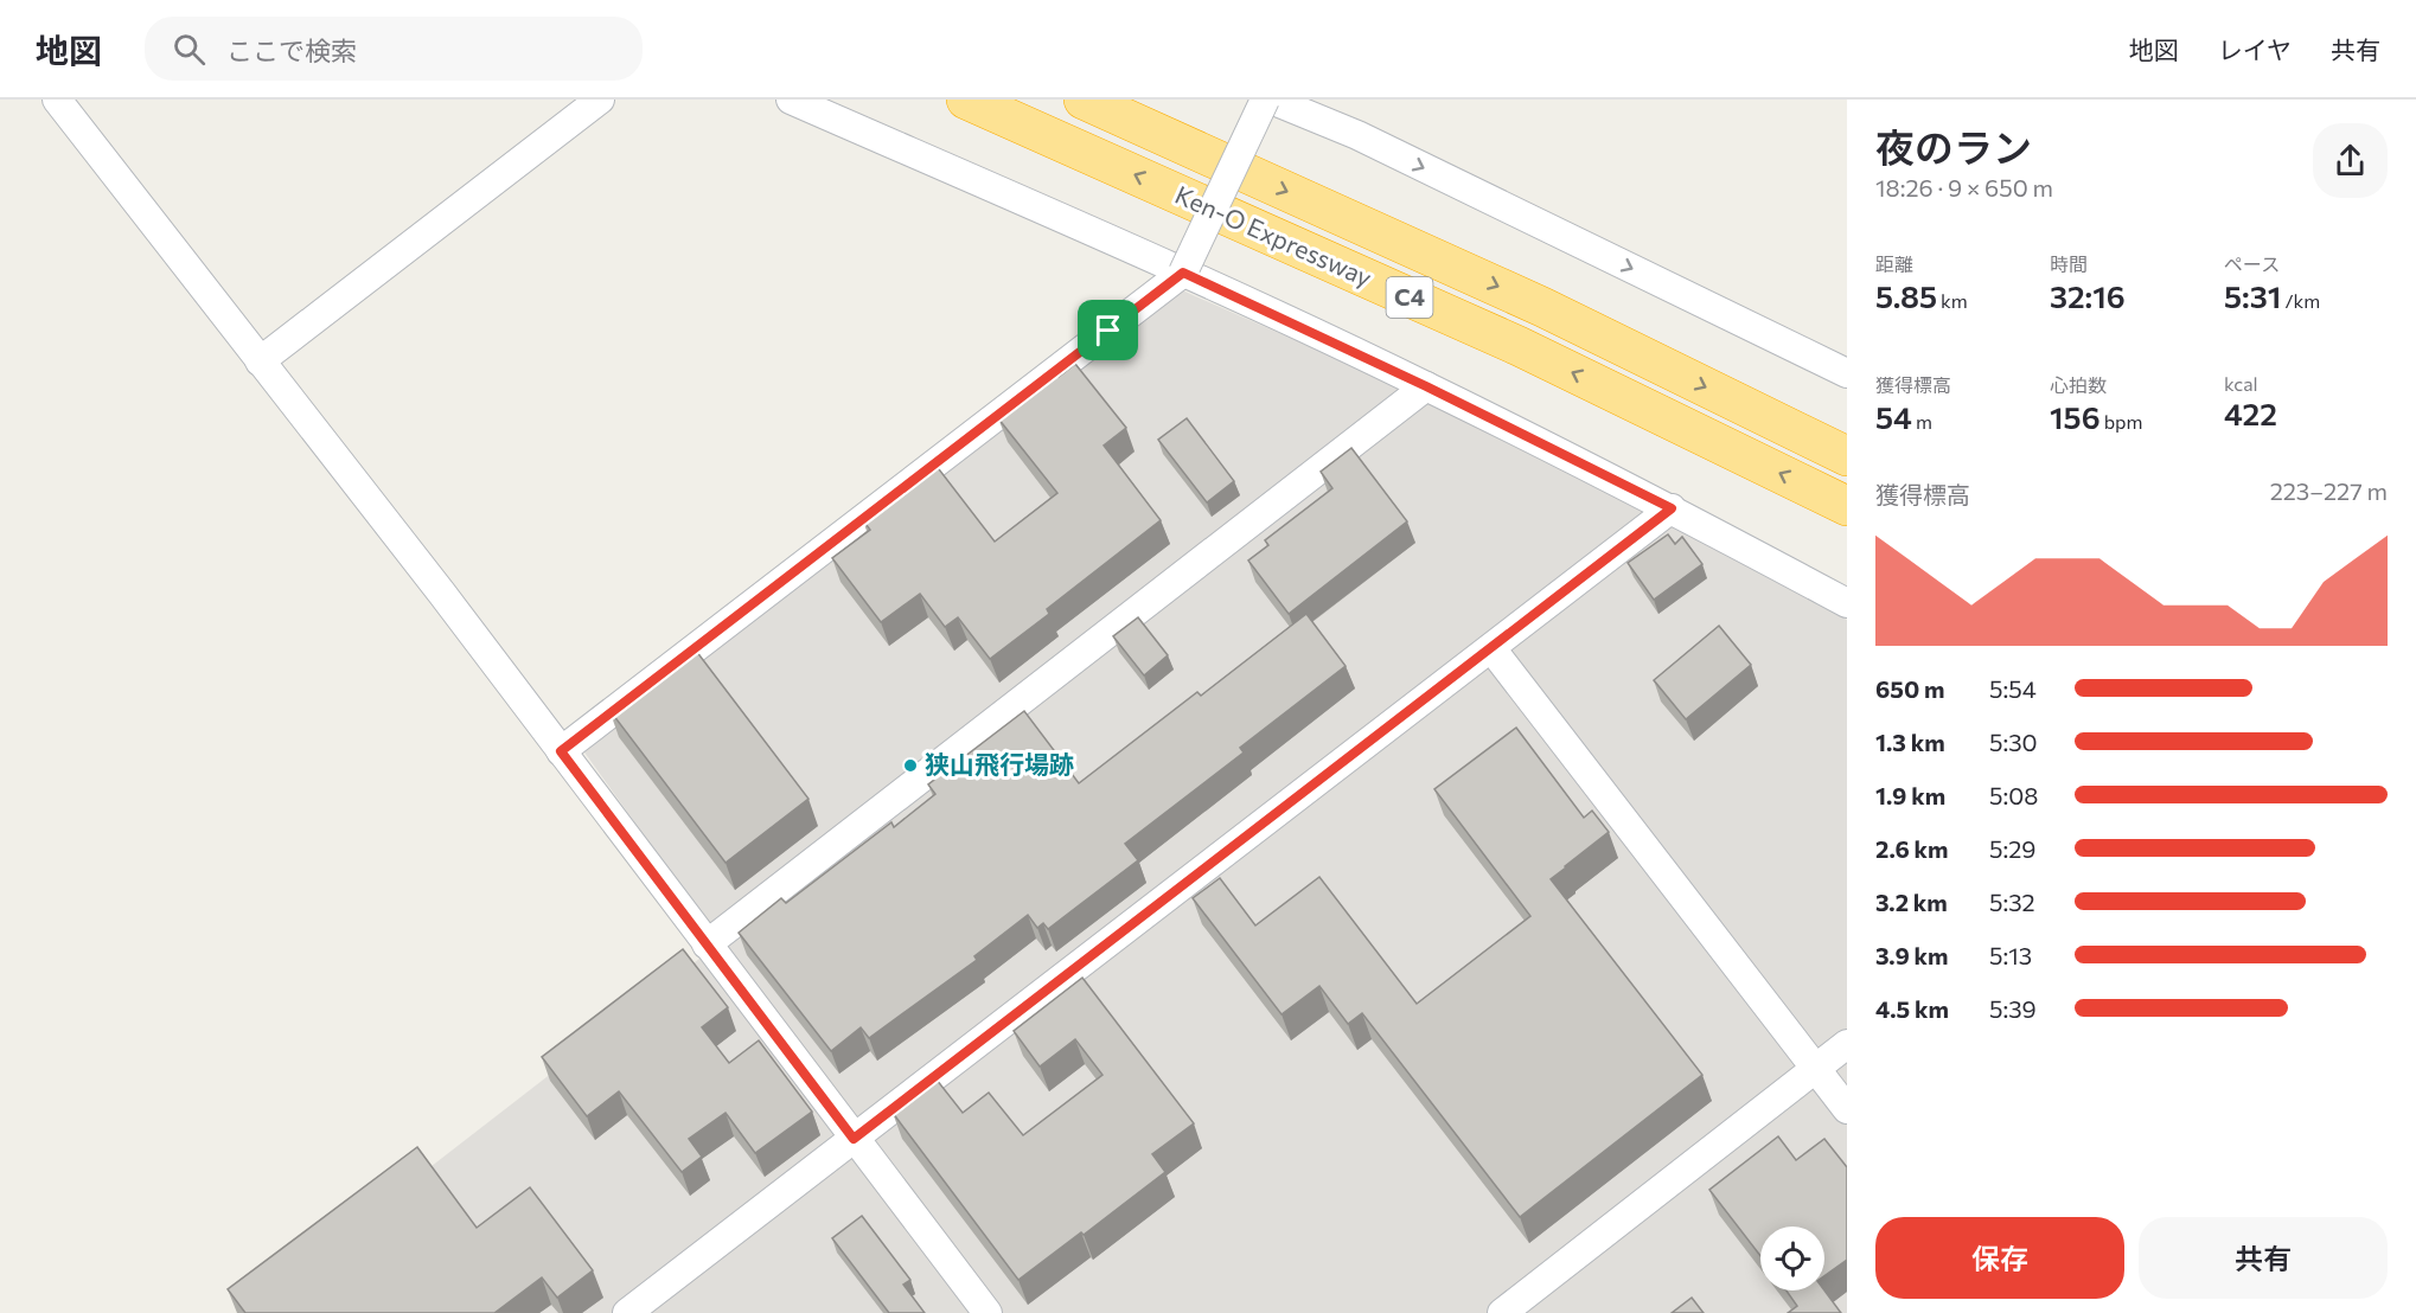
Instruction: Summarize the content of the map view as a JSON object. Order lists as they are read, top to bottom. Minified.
{"streets":{"highway":["Ken-O Expressway","C4"]},"places":["狭山飛行場跡"],"page":{"header":"地図","search":"ここで検索","nav":["地図","レイヤ","共有"],"heading":["夜のラン","18:26 · 9 × 650 m"],"stats":[["距離","5.85 km"],["時間","32:16"],["ペース","5:31 /km"],["獲得標高","54 m"],["心拍数","156 bpm"],["kcal","422"]],"chart":["獲得標高","223–227 m"],"list":[{"name":"650 m","note":"5:54"},{"name":"1.3 km","note":"5:30"},{"name":"1.9 km","note":"5:08"},{"name":"2.6 km","note":"5:29"},{"name":"3.2 km","note":"5:32"},{"name":"3.9 km","note":"5:13"},{"name":"4.5 km","note":"5:39"}],"buttons":["保存","共有"]}}
